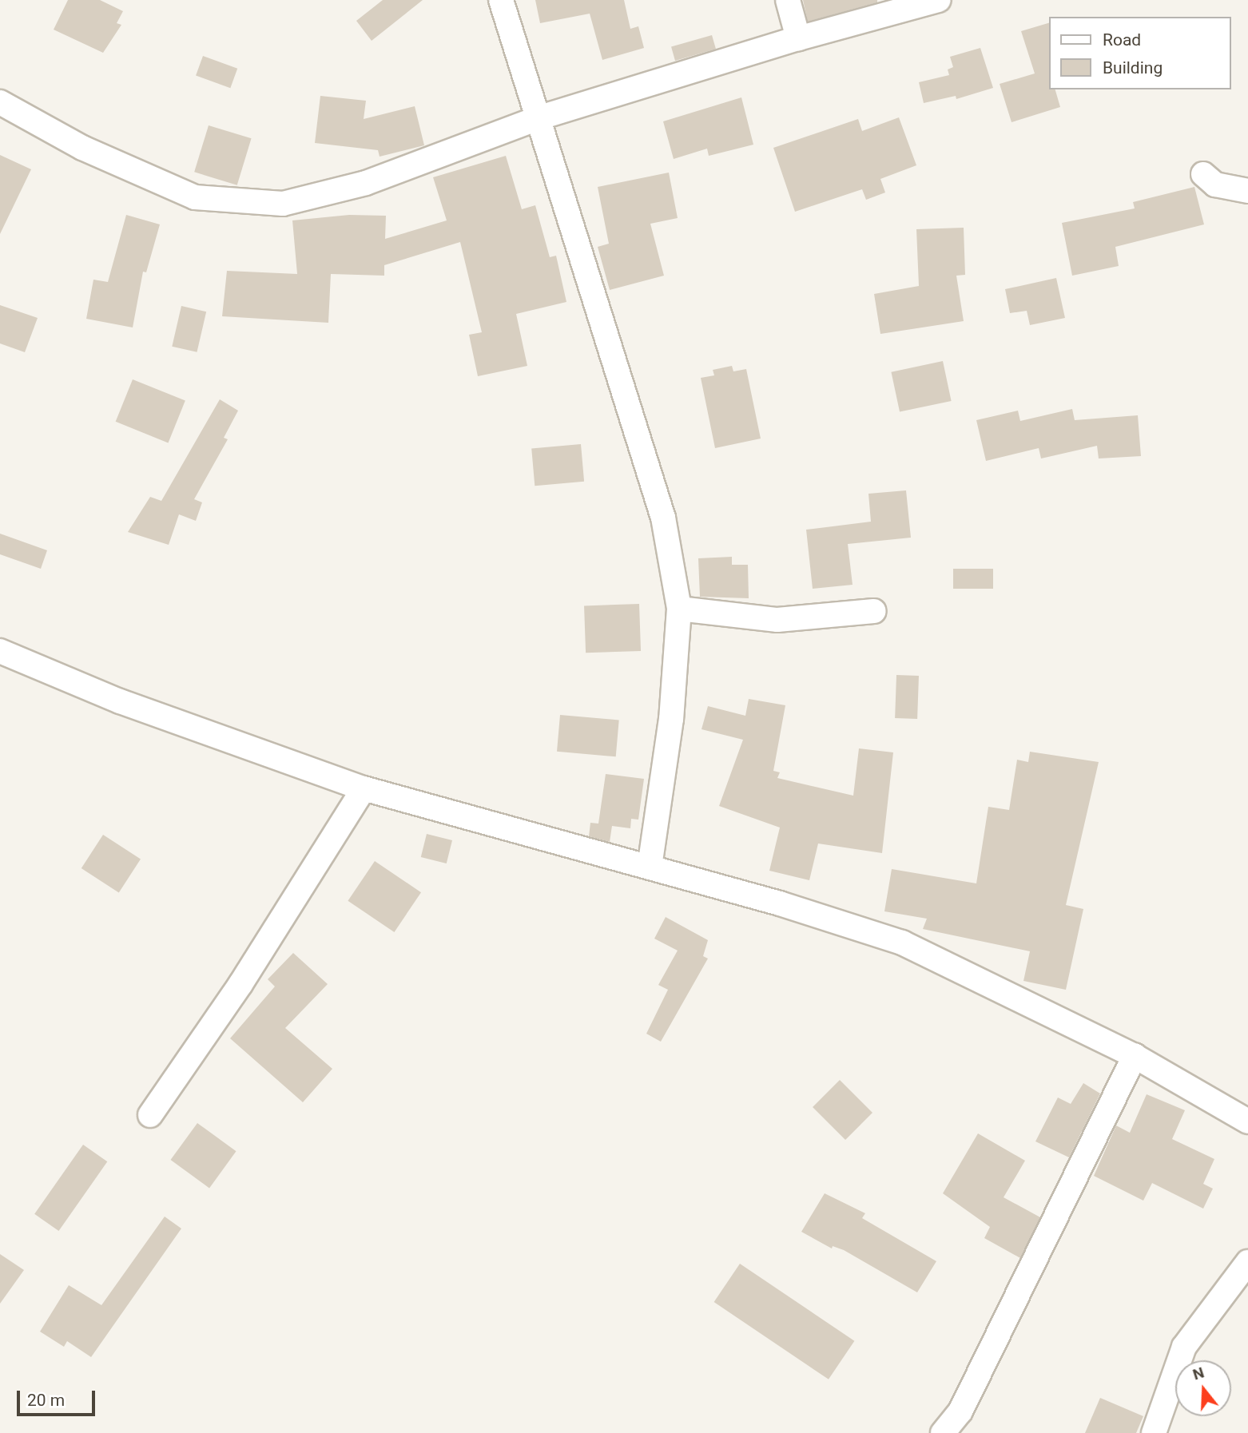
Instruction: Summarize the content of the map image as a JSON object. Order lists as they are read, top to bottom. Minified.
{"legend":["Road","Building"],"scale_bar":"20 m","north":"top"}
